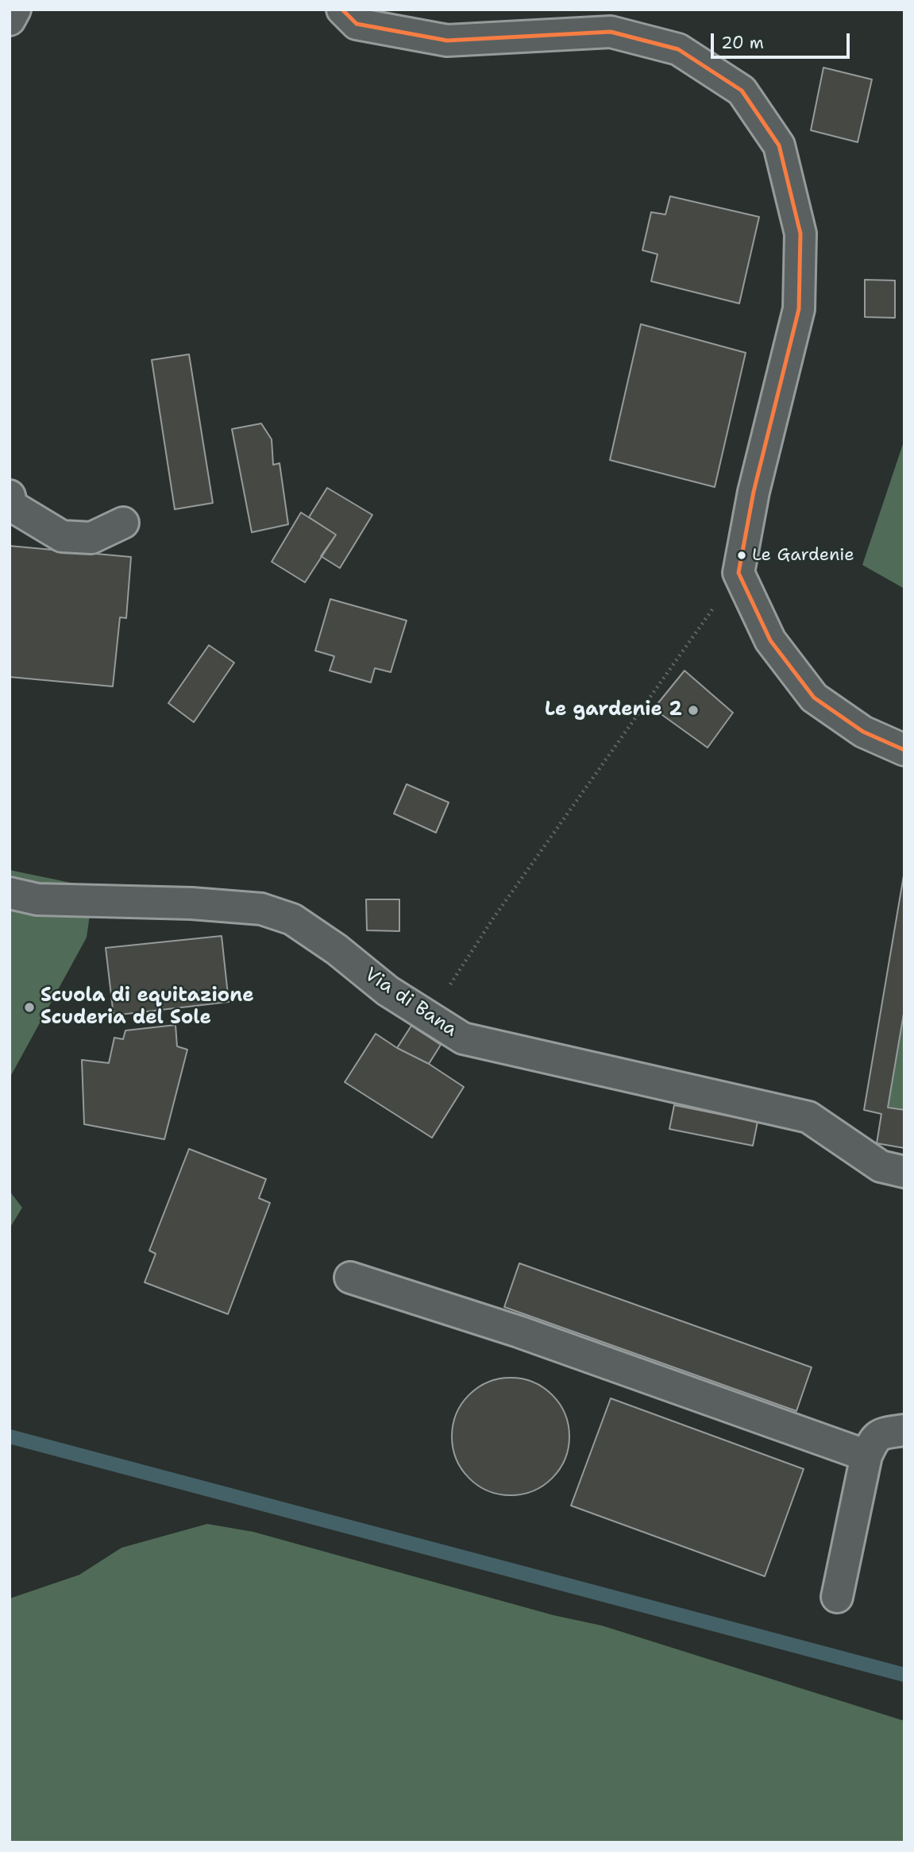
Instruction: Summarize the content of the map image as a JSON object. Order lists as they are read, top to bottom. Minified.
{"streets":{"street":["Via di Bana"]},"places":["Le Gardenie","Le gardenie 2","Scuola di equitazione Scuderia del Sole"],"scale_bar":"20 m"}
